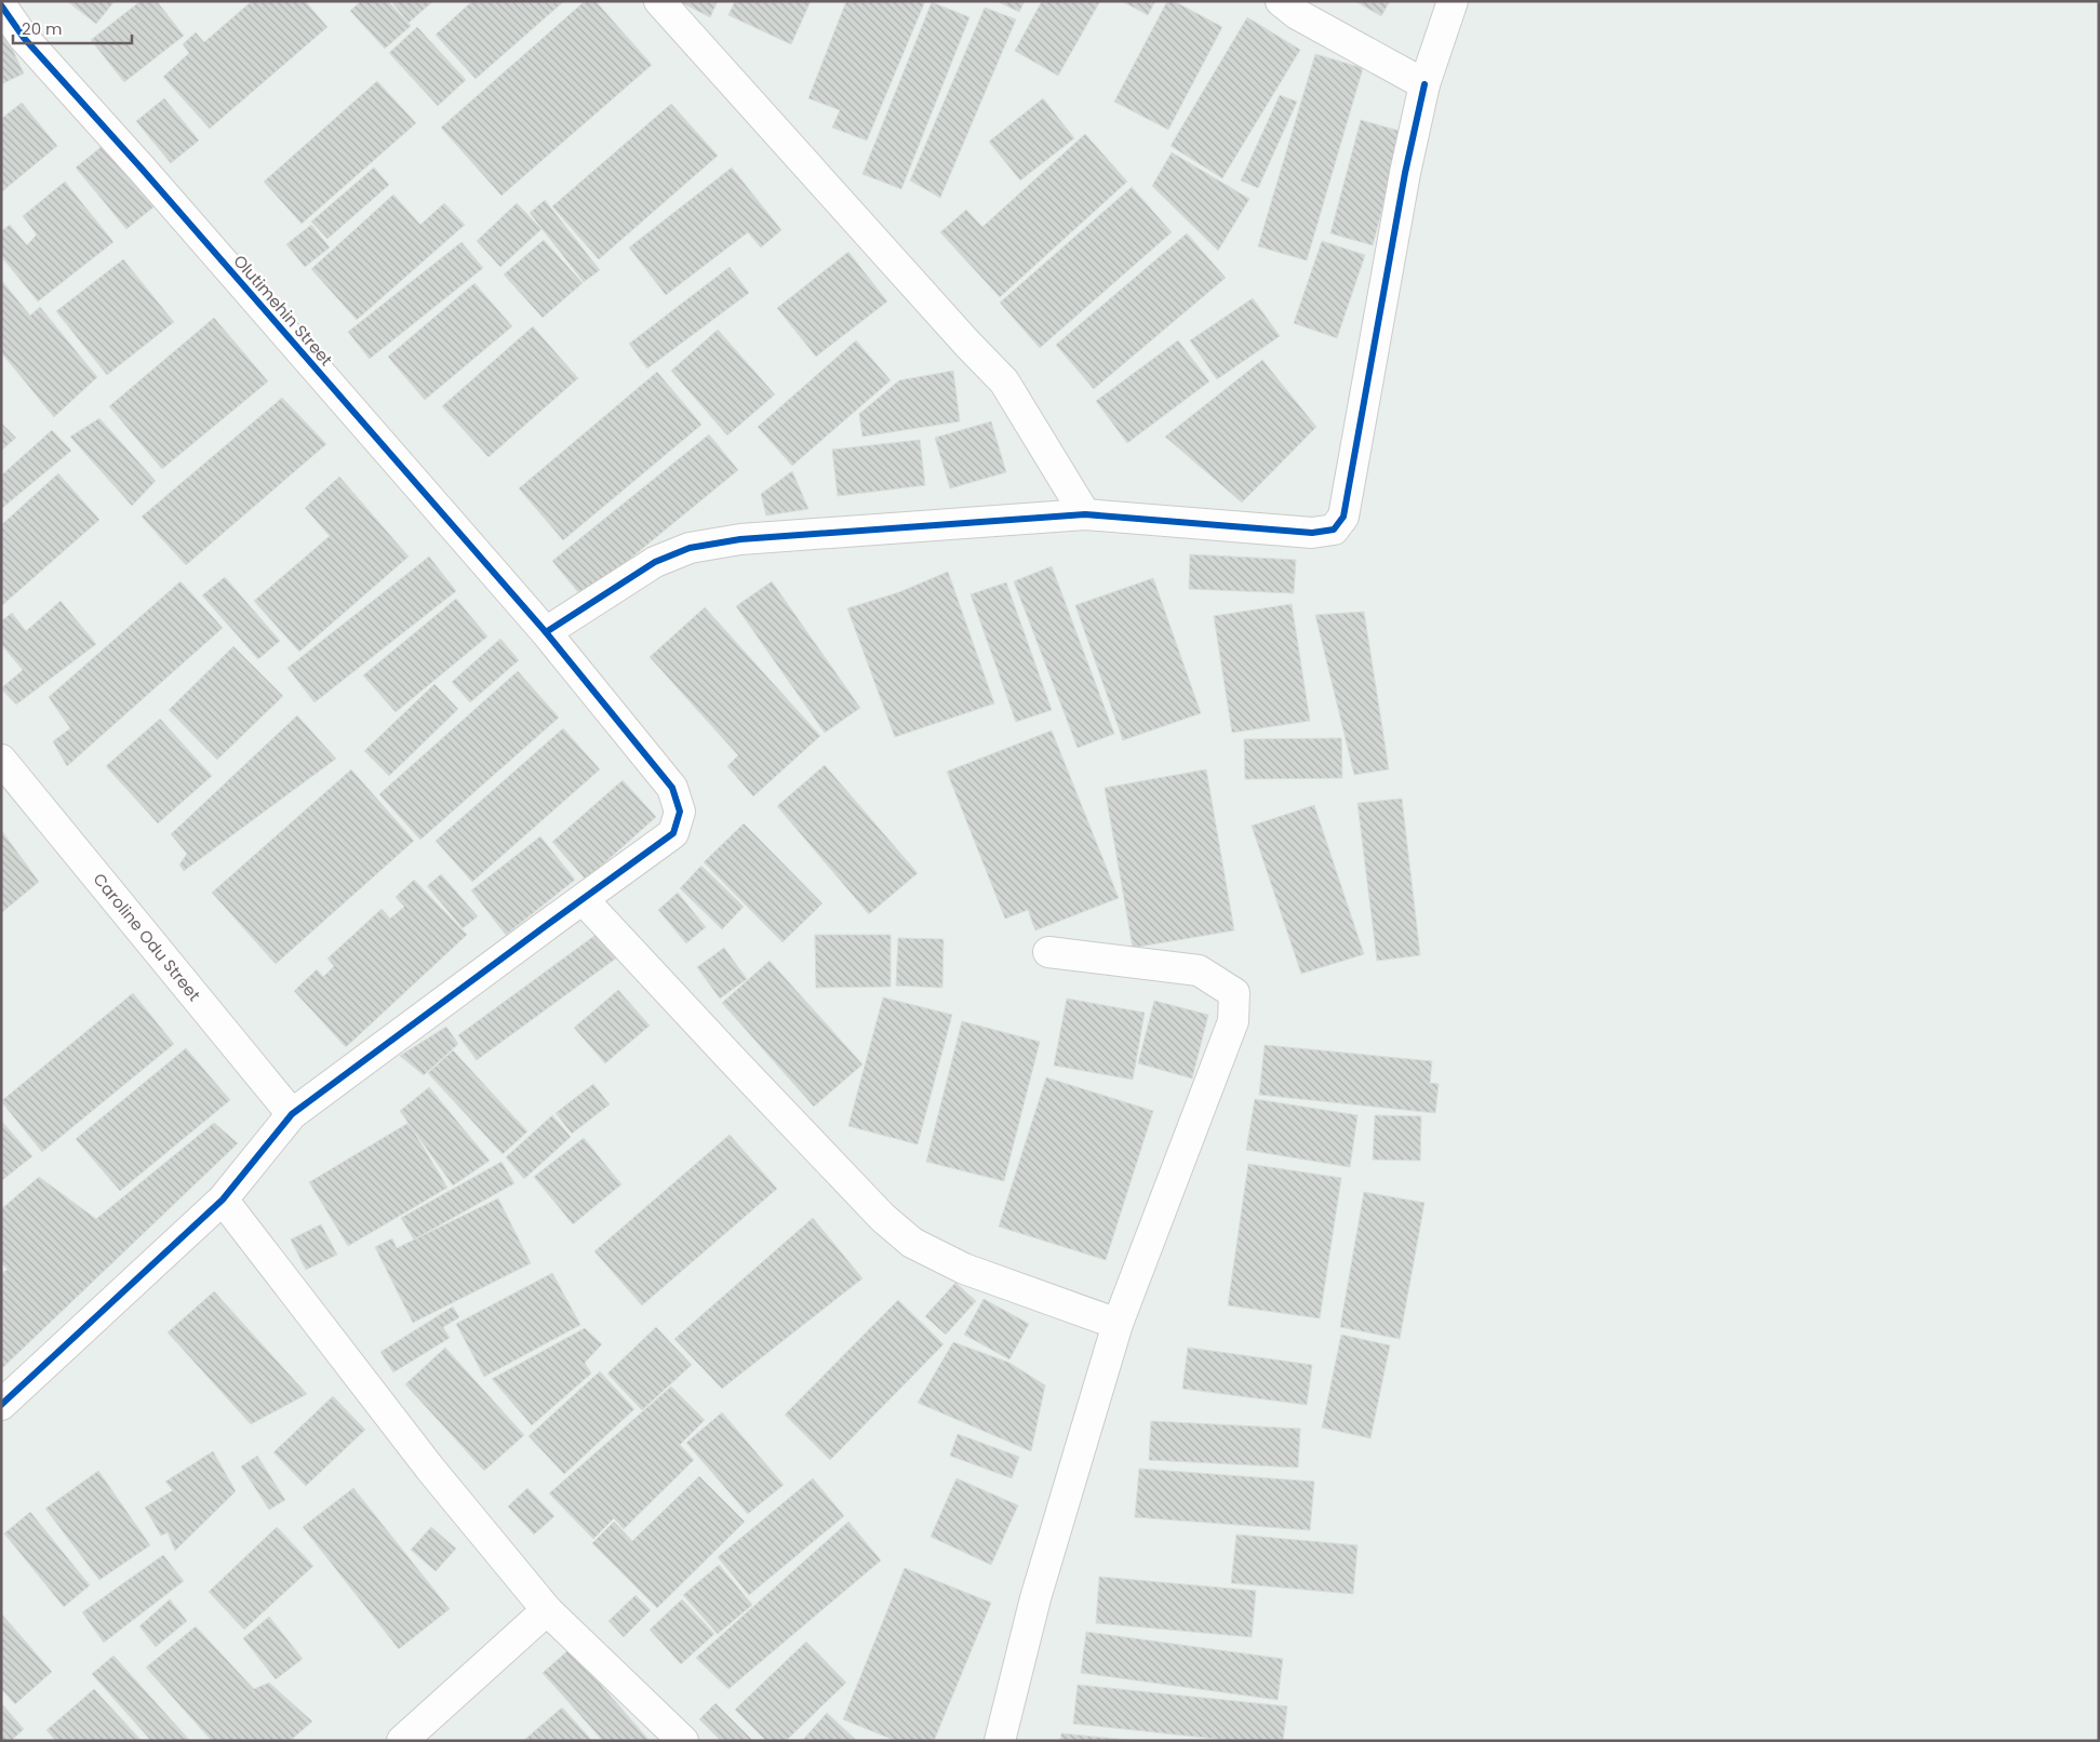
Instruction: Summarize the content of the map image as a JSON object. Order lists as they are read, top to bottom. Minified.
{"streets":{"street":["Olutimehin Street","Caroline Odu Street"]},"crossings":[["Olutimehin Street","Caroline Odu Street"]],"scale_bar":"20 m"}
